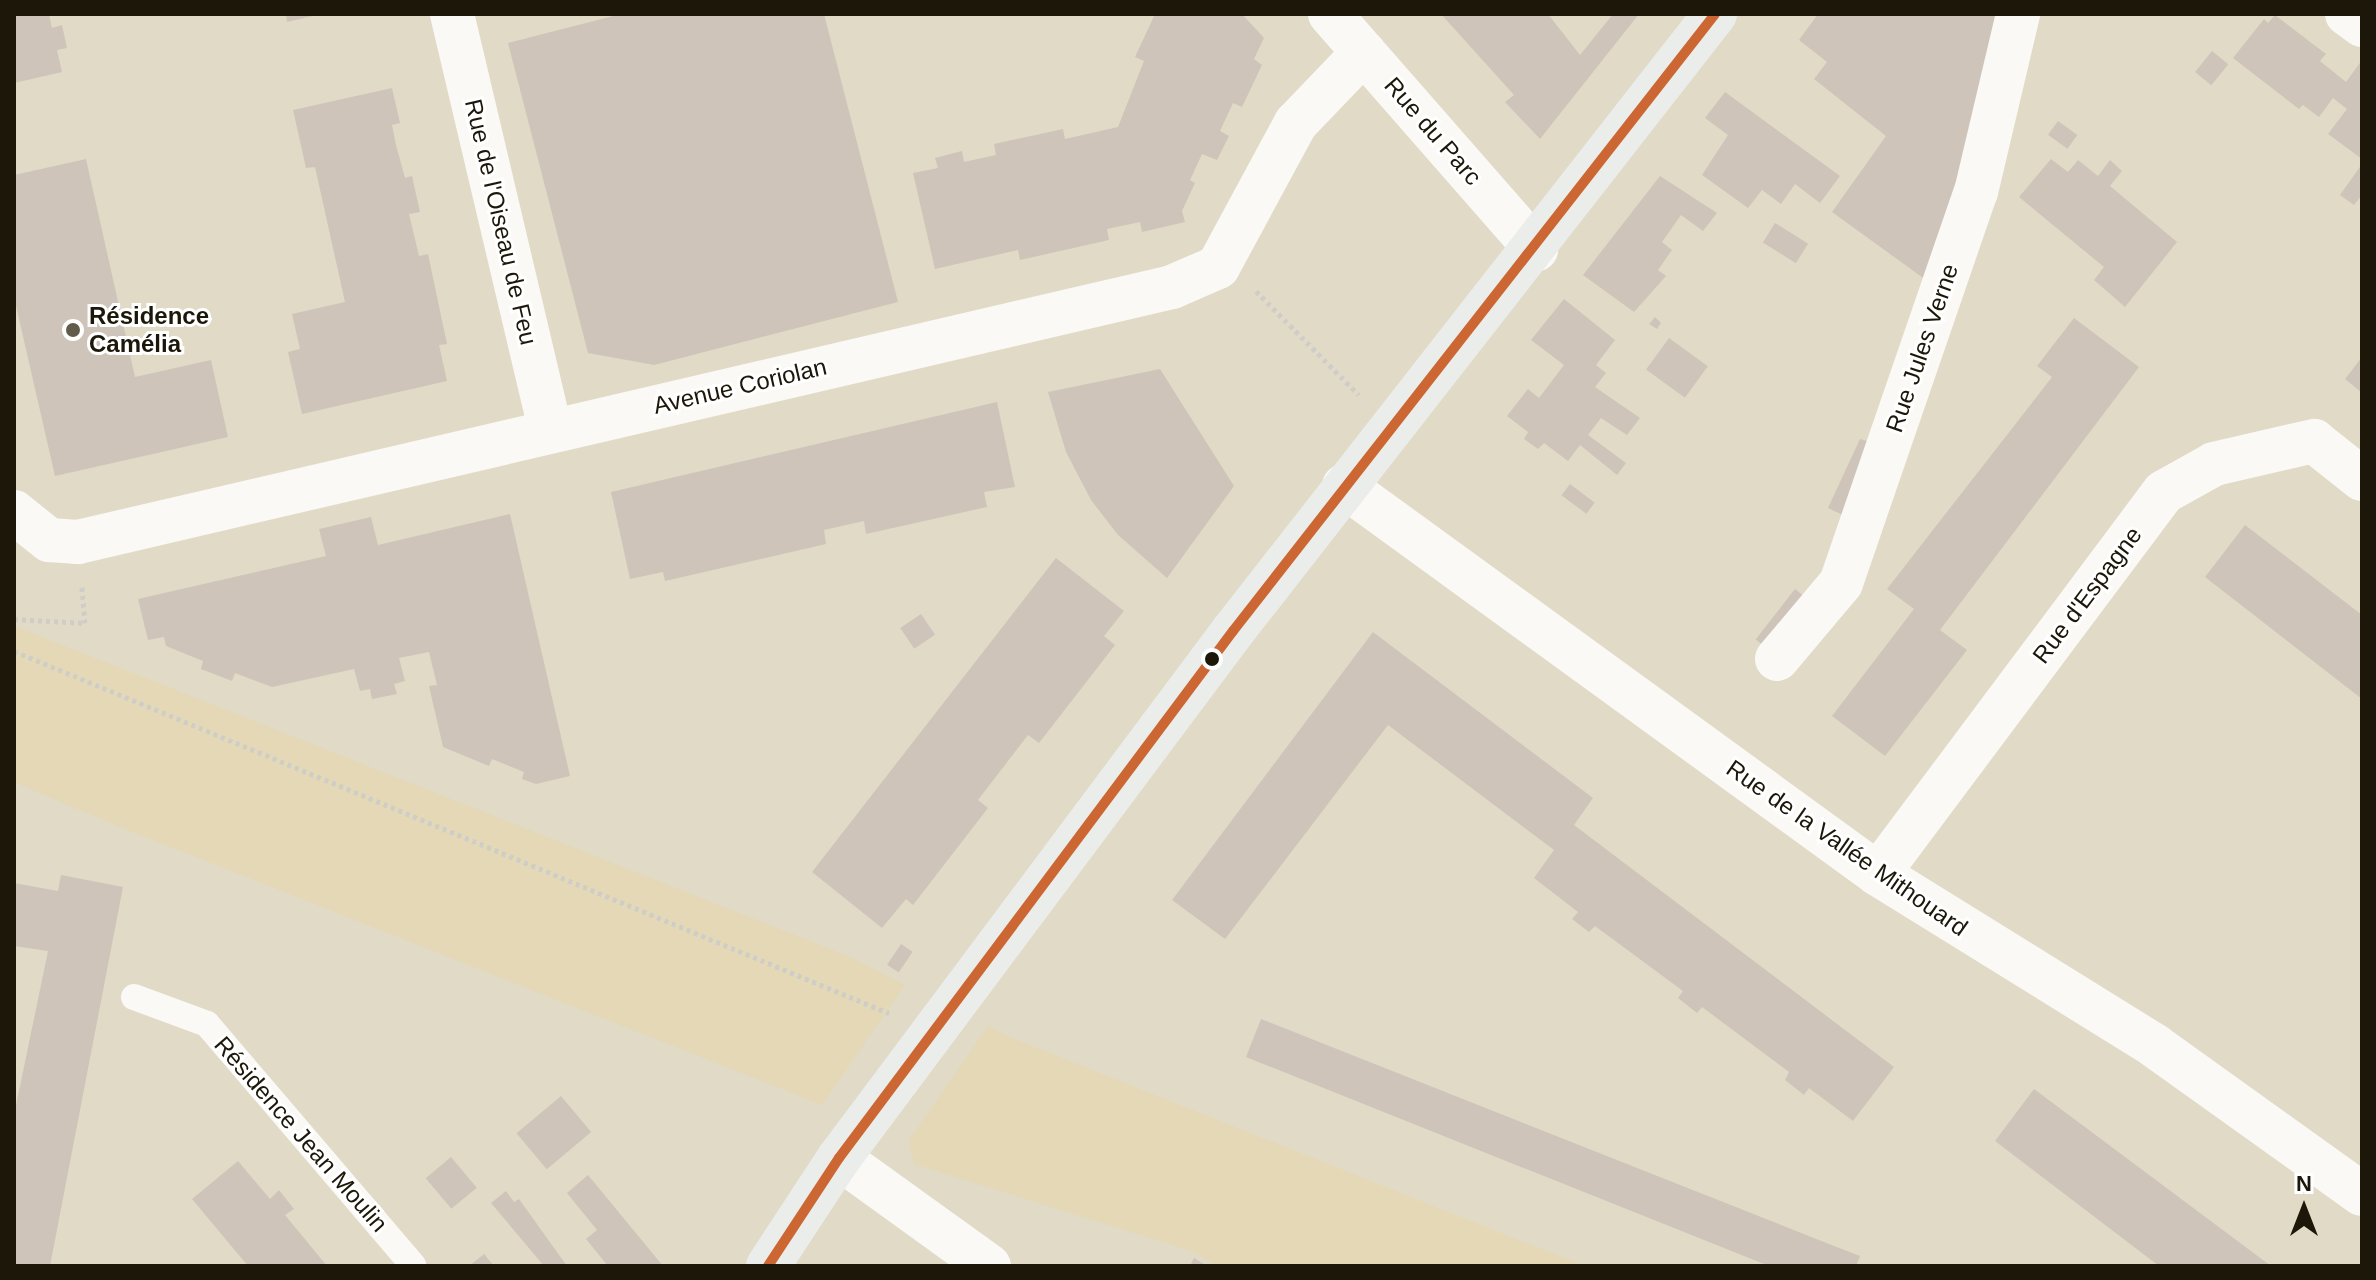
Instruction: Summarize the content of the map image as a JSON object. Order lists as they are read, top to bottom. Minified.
{"streets":{"street":["Rue du Parc","Rue de l'Oiseau de Feu","Rue Jules Verne","Avenue Coriolan","Rue d'Espagne","Rue de la Vallée Mithouard"],"lane":["Résidence Jean Moulin"]},"crossings":[["Rue de l'Oiseau de Feu","Avenue Coriolan"],["Rue d'Espagne","Rue de la Vallée Mithouard"]],"places":["Résidence Camélia"],"north":"top"}
